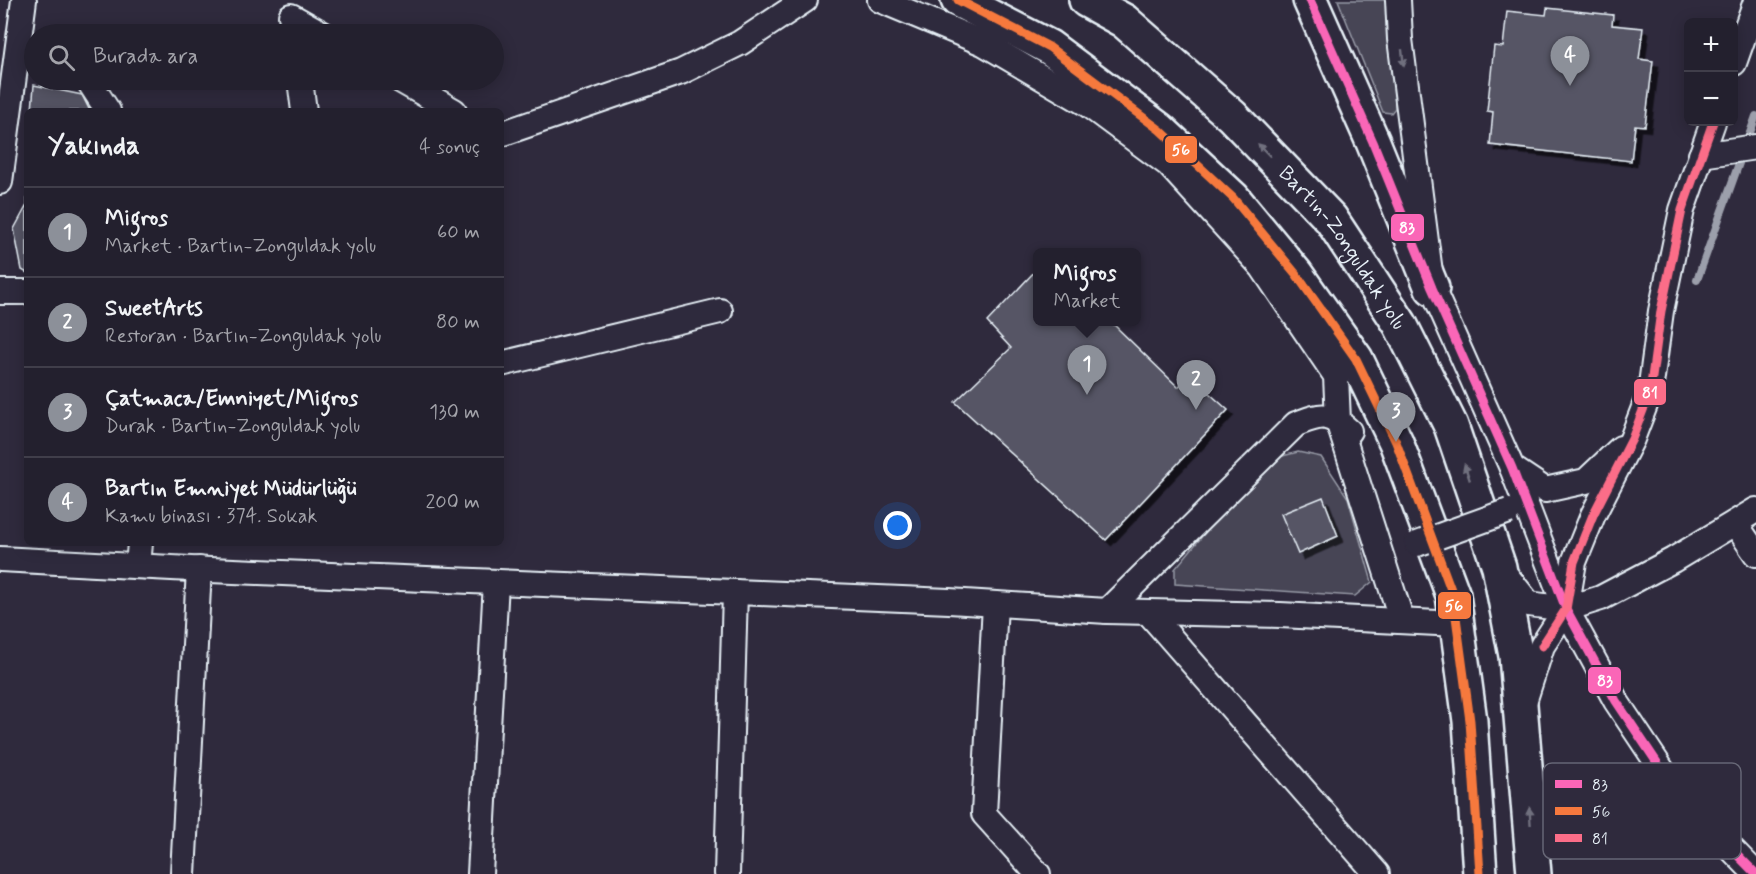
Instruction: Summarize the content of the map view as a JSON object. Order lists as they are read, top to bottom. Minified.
{"streets":{"main road":["Bartın-Zonguldak yolu"]},"lines":["transit line 83","transit line 56","transit line 81"],"legend":["83","56","81"],"page":{"map_buttons":["+","−"],"search":"Burada ara","pins":["4","1","2","3"],"heading":["Yakında","4 sonuç"],"list":[{"mark":"1","name":"Migros","note":"Market · Bartın-Zonguldak yolu","value":"60 m"},{"mark":"2","name":"SweetArts","note":"Restoran · Bartın-Zonguldak yolu","value":"80 m"},{"mark":"3","name":"Çatmaca/Emniyet/Migros","note":"Durak · Bartın-Zonguldak yolu","value":"130 m"},{"mark":"4","name":"Bartın Emniyet Müdürlüğü","note":"Kamu binası · 374. Sokak","value":"200 m"}],"popup":["Migros","Market"]}}
